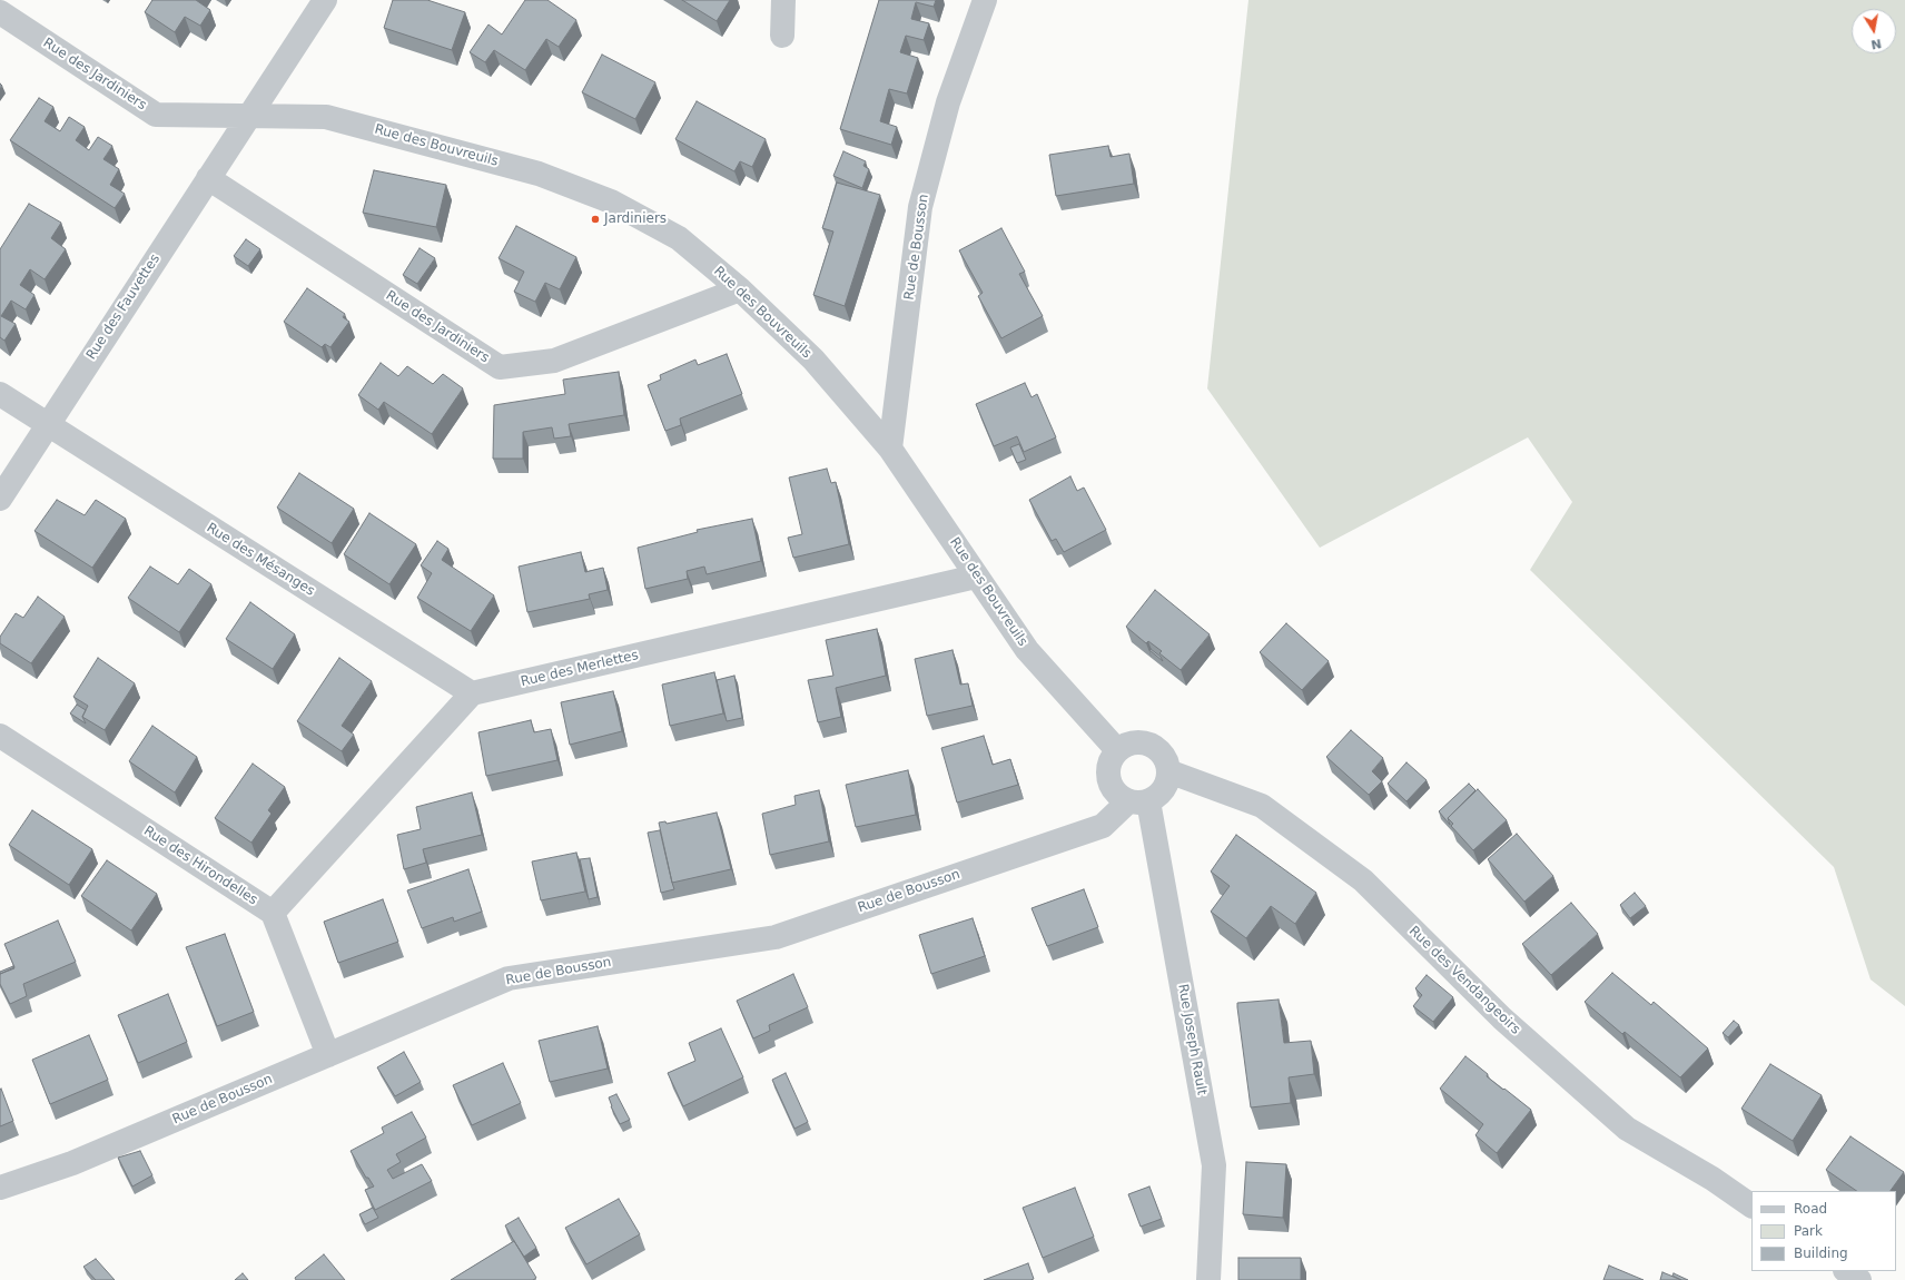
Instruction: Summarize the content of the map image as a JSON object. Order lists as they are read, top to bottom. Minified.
{"streets":{"street":["Rue des Jardiniers","Rue des Bouvreuils","Rue de Bousson","Rue des Fauvettes","Rue des Mésanges","Rue des Merlettes","Rue des Hirondelles","Rue des Vendangeoirs","Rue Joseph Rault"]},"crossings":[["Rue des Jardiniers","Rue des Bouvreuils"],["Rue des Jardiniers","Rue des Fauvettes"],["Rue des Bouvreuils","Rue de Bousson"],["Rue des Bouvreuils","Rue des Fauvettes"],["Rue des Bouvreuils","Rue des Merlettes"],["Rue des Bouvreuils","Rue des Vendangeoirs"],["Rue des Bouvreuils","Rue Joseph Rault"],["Rue de Bousson","Rue des Hirondelles"],["Rue de Bousson","Rue des Vendangeoirs"],["Rue de Bousson","Rue Joseph Rault"],["Rue des Fauvettes","Rue des Mésanges"],["Rue des Mésanges","Rue des Merlettes"],["Rue des Vendangeoirs","Rue Joseph Rault"]],"places":["Jardiniers"],"legend":["Road","Park","Building"],"north":"bottom"}
